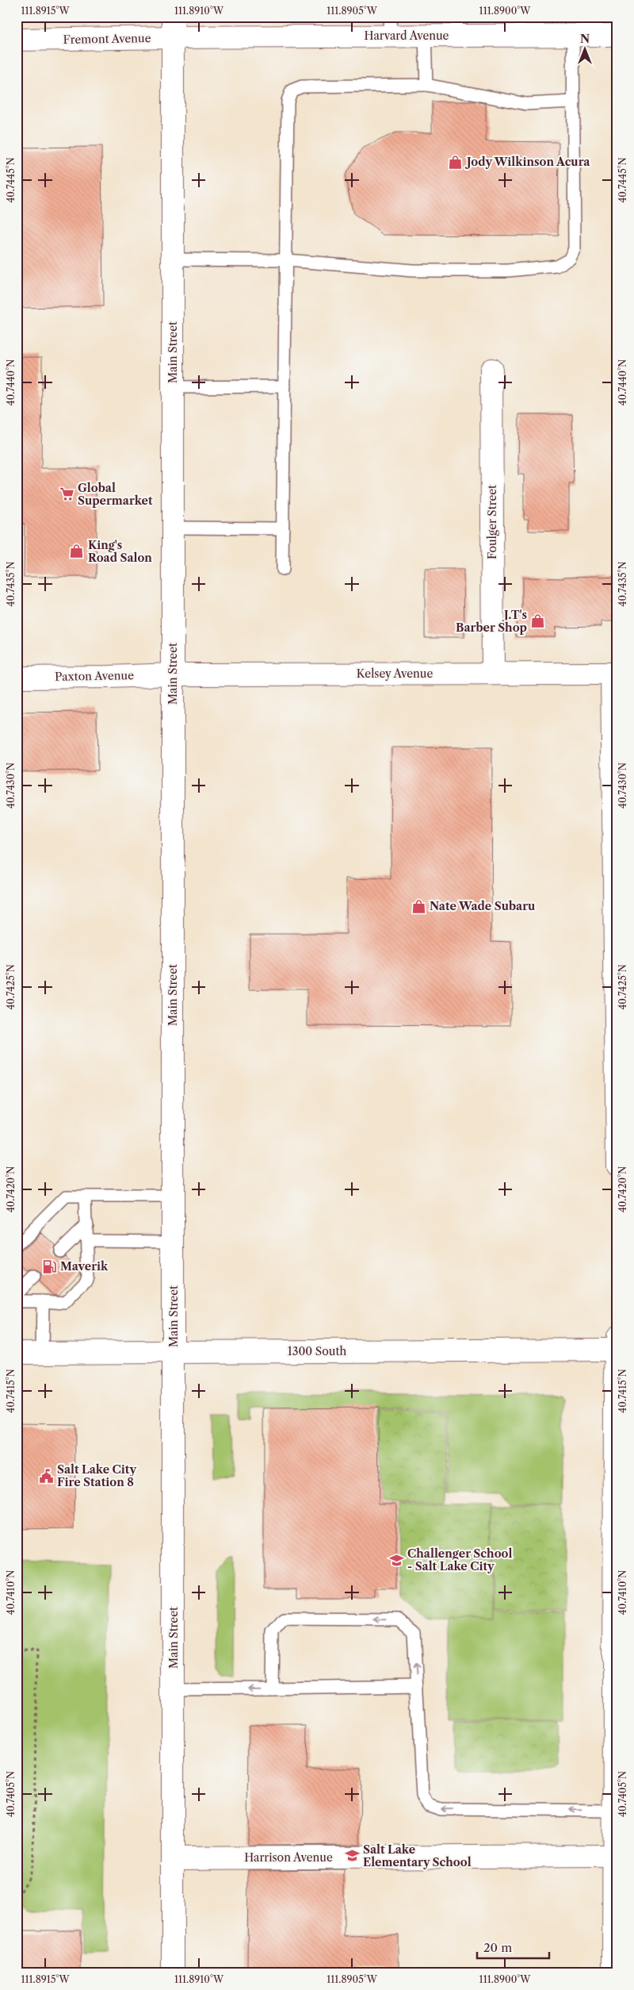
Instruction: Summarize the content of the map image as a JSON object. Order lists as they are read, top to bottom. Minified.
{"streets":{"street":["Harvard Avenue","Fremont Avenue","Main Street","Foulger Street","Kelsey Avenue","Paxton Avenue","1300 South","Harrison Avenue"]},"crossings":[["Harvard Avenue","Fremont Avenue"],["Harvard Avenue","Main Street"],["Fremont Avenue","Main Street"],["Main Street","Kelsey Avenue"],["Main Street","Paxton Avenue"],["Main Street","1300 South"],["Main Street","Harrison Avenue"],["Foulger Street","Kelsey Avenue"],["Kelsey Avenue","Paxton Avenue"]],"places":{"shop":["Jody Wilkinson Acura","King's Road Salon","J.T's Barber Shop","Nate Wade Subaru"],"supermarket":["Global Supermarket"],"fuel station":["Maverik"],"public building":["Salt Lake City Fire Station 8"],"school or university":["Challenger School - Salt Lake City","Salt Lake Elementary School"]},"scale_bar":"20 m","north":"top","coordinates":["111.8915°W","111.8910°W","111.8905°W","111.8900°W","40.7445°N","40.7440°N","40.7435°N","40.7430°N","40.7425°N","40.7420°N","40.7415°N","40.7410°N","40.7405°N"]}
